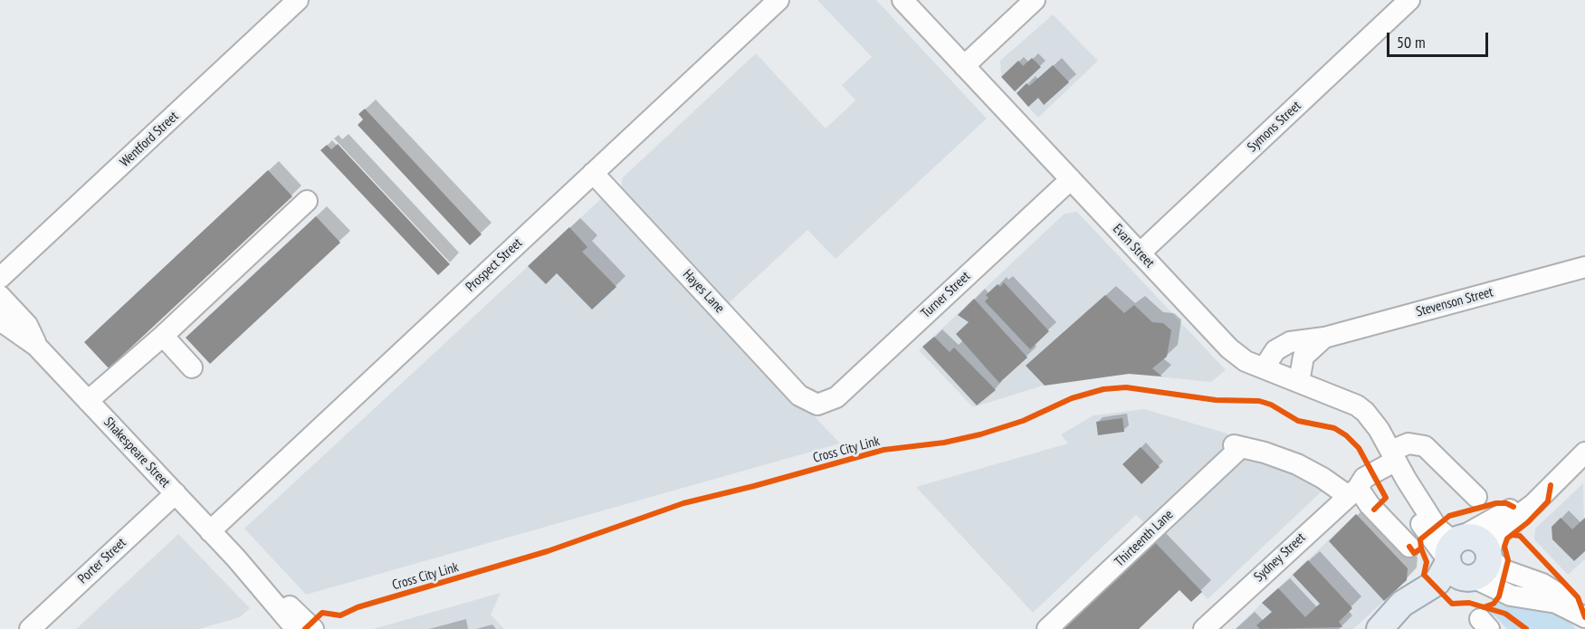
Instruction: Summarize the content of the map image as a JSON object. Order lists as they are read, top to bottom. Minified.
{"streets":{"street":["Symons Street","Wentford Street","Evan Street","Prospect Street","Hayes Lane","Turner Street","Stevenson Street","Shakespeare Street","Thirteenth Lane","Sydney Street","Porter Street"],"cycle path":["Cross City Link"]},"crossings":[["Symons Street","Evan Street"],["Evan Street","Turner Street"],["Evan Street","Stevenson Street"],["Evan Street","Sydney Street"],["Prospect Street","Hayes Lane"],["Prospect Street","Shakespeare Street"],["Hayes Lane","Turner Street"],["Shakespeare Street","Porter Street"],["Thirteenth Lane","Sydney Street"]],"scale_bar":"50 m"}
